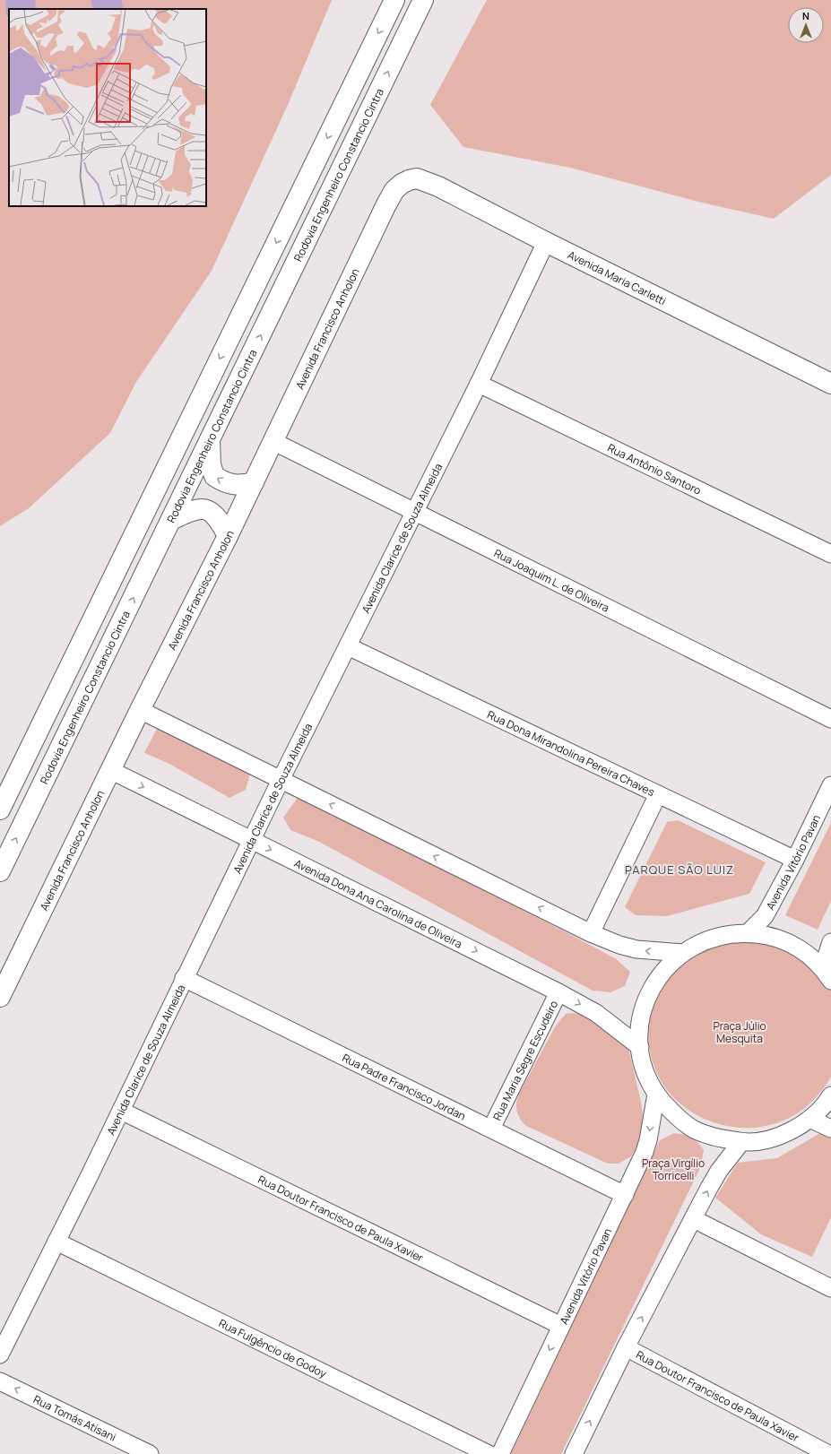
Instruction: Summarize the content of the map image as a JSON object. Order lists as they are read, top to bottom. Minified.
{"streets":{"main road":["Rodovia Engenheiro Constancio Cintra","Avenida Maria Carletti","Avenida Francisco Anholon"],"street":["Rua Antônio Santoro","Avenida Clarice de Souza Almeida","Rua Joaquim L. de Oliveira","Rua Dona Mirandolina Pereira Chaves","Avenida Vitório Pavan","Avenida Dona Ana Carolina de Oliveira","Rua Maria Segre Escudeiro","Rua Padre Francisco Jordan","Rua Doutor Francisco de Paula Xavier","Rua Fulgêncio de Godoy","Rua Tomás Atisani"]},"crossings":[["Avenida Maria Carletti","Avenida Francisco Anholon"],["Avenida Maria Carletti","Avenida Clarice de Souza Almeida"],["Avenida Francisco Anholon","Rua Joaquim L. de Oliveira"],["Avenida Francisco Anholon","Avenida Dona Ana Carolina de Oliveira"],["Rua Antônio Santoro","Avenida Clarice de Souza Almeida"],["Avenida Clarice de Souza Almeida","Rua Joaquim L. de Oliveira"],["Avenida Clarice de Souza Almeida","Rua Dona Mirandolina Pereira Chaves"],["Avenida Clarice de Souza Almeida","Avenida Dona Ana Carolina de Oliveira"],["Avenida Clarice de Souza Almeida","Rua Padre Francisco Jordan"],["Avenida Clarice de Souza Almeida","Rua Doutor Francisco de Paula Xavier"],["Avenida Clarice de Souza Almeida","Rua Fulgêncio de Godoy"],["Rua Dona Mirandolina Pereira Chaves","Avenida Vitório Pavan"],["Avenida Vitório Pavan","Rua Padre Francisco Jordan"],["Avenida Vitório Pavan","Rua Doutor Francisco de Paula Xavier"],["Avenida Dona Ana Carolina de Oliveira","Rua Maria Segre Escudeiro"],["Rua Maria Segre Escudeiro","Rua Padre Francisco Jordan"]],"one_way":["Rua Tomás Atisani"],"districts":["PARQUE SÃO LUIZ"],"parks":["Praça Júlio Mesquita","Praça Virgílio Torricelli"],"north":"top"}
